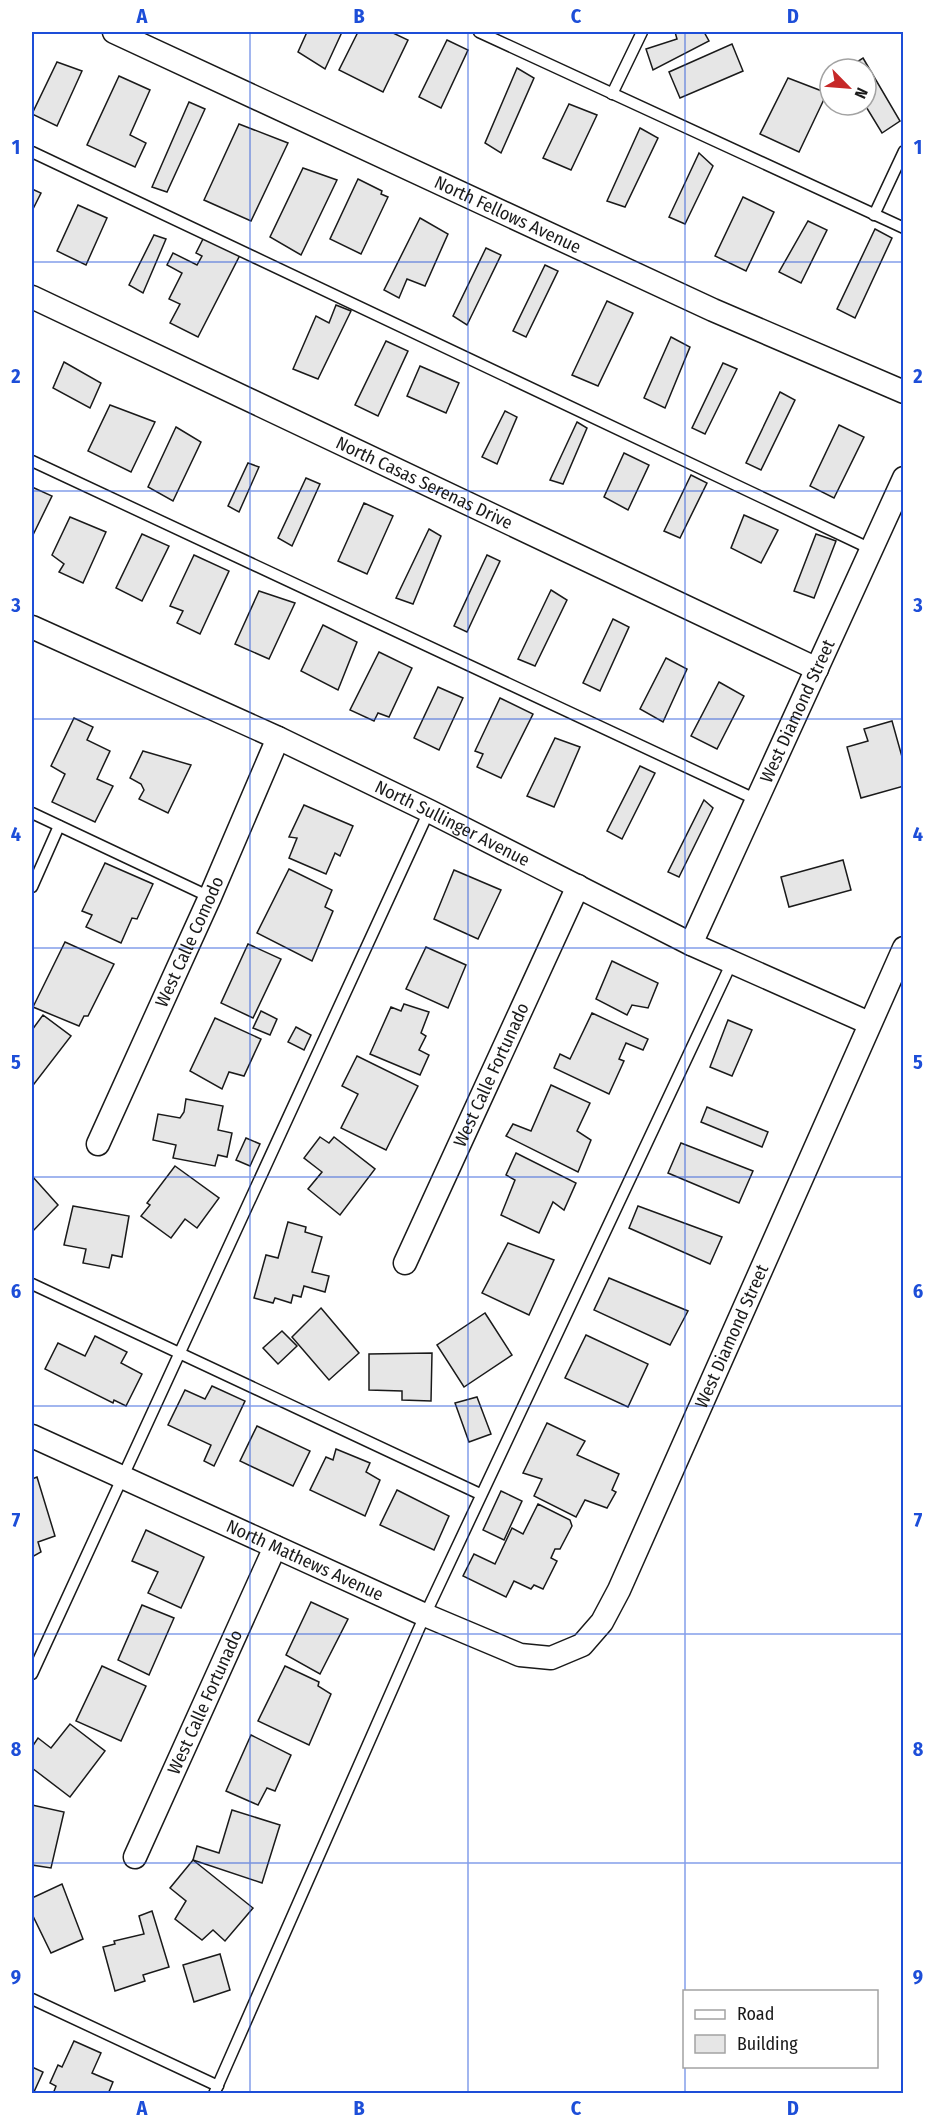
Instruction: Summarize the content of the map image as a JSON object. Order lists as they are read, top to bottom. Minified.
{"streets":{"street":["North Fellows Avenue","North Casas Serenas Drive","West Diamond Street","North Sullinger Avenue","West Calle Comodo","West Calle Fortunado","North Mathews Avenue"]},"crossings":[["North Casas Serenas Drive","West Diamond Street"],["West Diamond Street","North Sullinger Avenue"],["West Diamond Street","North Mathews Avenue"],["North Sullinger Avenue","West Calle Comodo"],["North Sullinger Avenue","West Calle Fortunado"],["West Calle Fortunado","North Mathews Avenue"]],"legend":["Road","Building"],"north":"bottom right","grid":{"columns":["A","B","C","D"],"rows":["1","2","3","4","5","6","7","8","9"]}}
